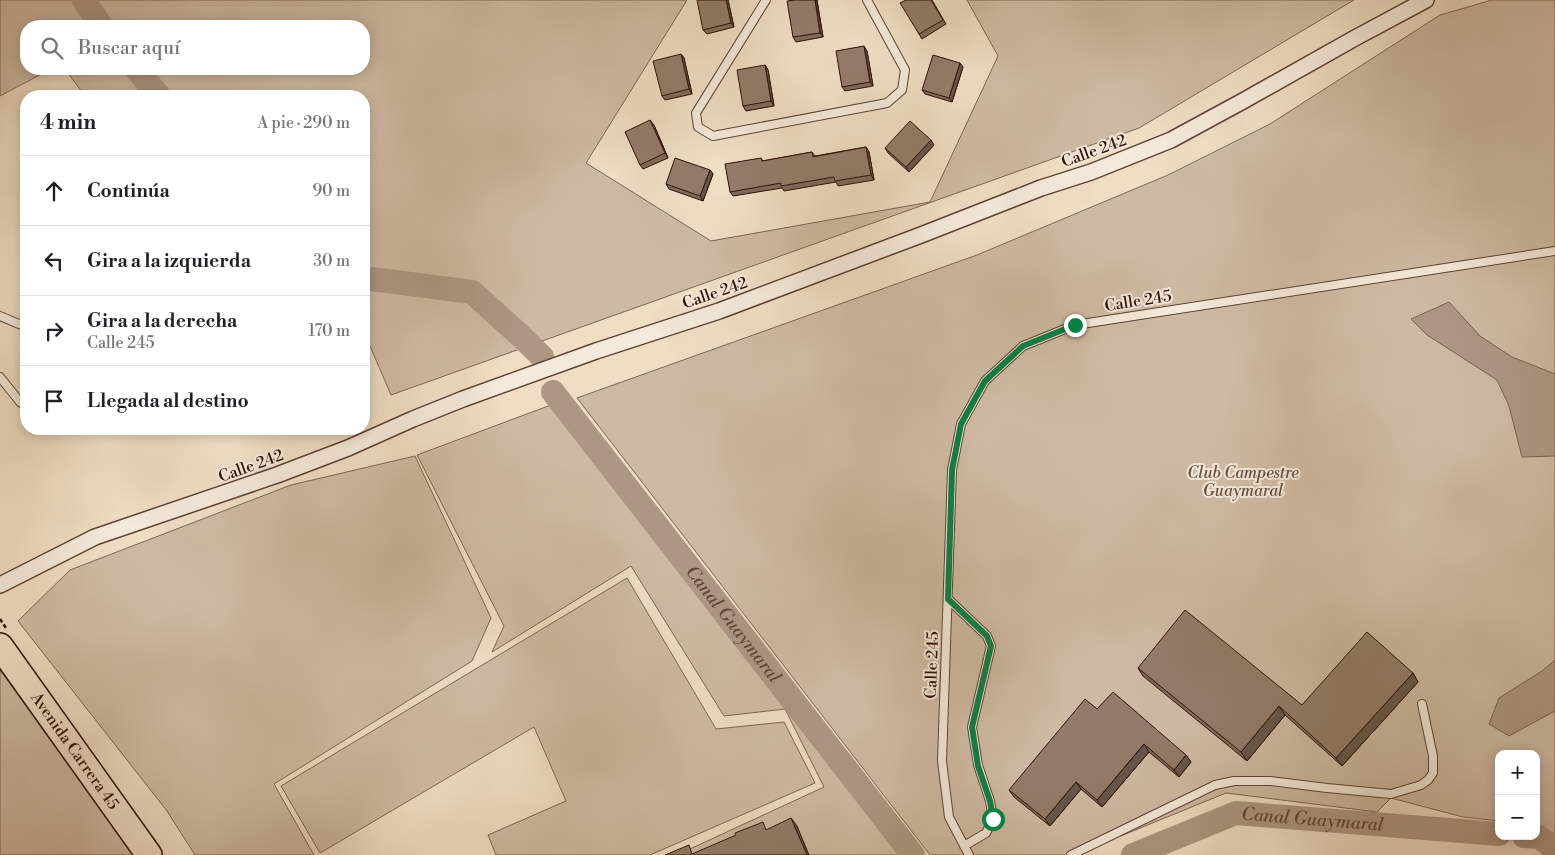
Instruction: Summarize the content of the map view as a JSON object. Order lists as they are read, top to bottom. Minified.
{"streets":{"highway":["Avenida Carrera 45"],"street":["Calle 242"],"lane":["Calle 245"]},"water":["Canal Guaymaral"],"parks":["Club Campestre Guaymaral"],"page":{"search":"Buscar aquí","heading":["4 min","A pie · 290 m"],"list":[["Continúa","90 m"],["Gira a la izquierda","30 m"],["Gira a la derecha","Calle 245","170 m"],"Llegada al destino"],"map_buttons":["+","−"]}}
